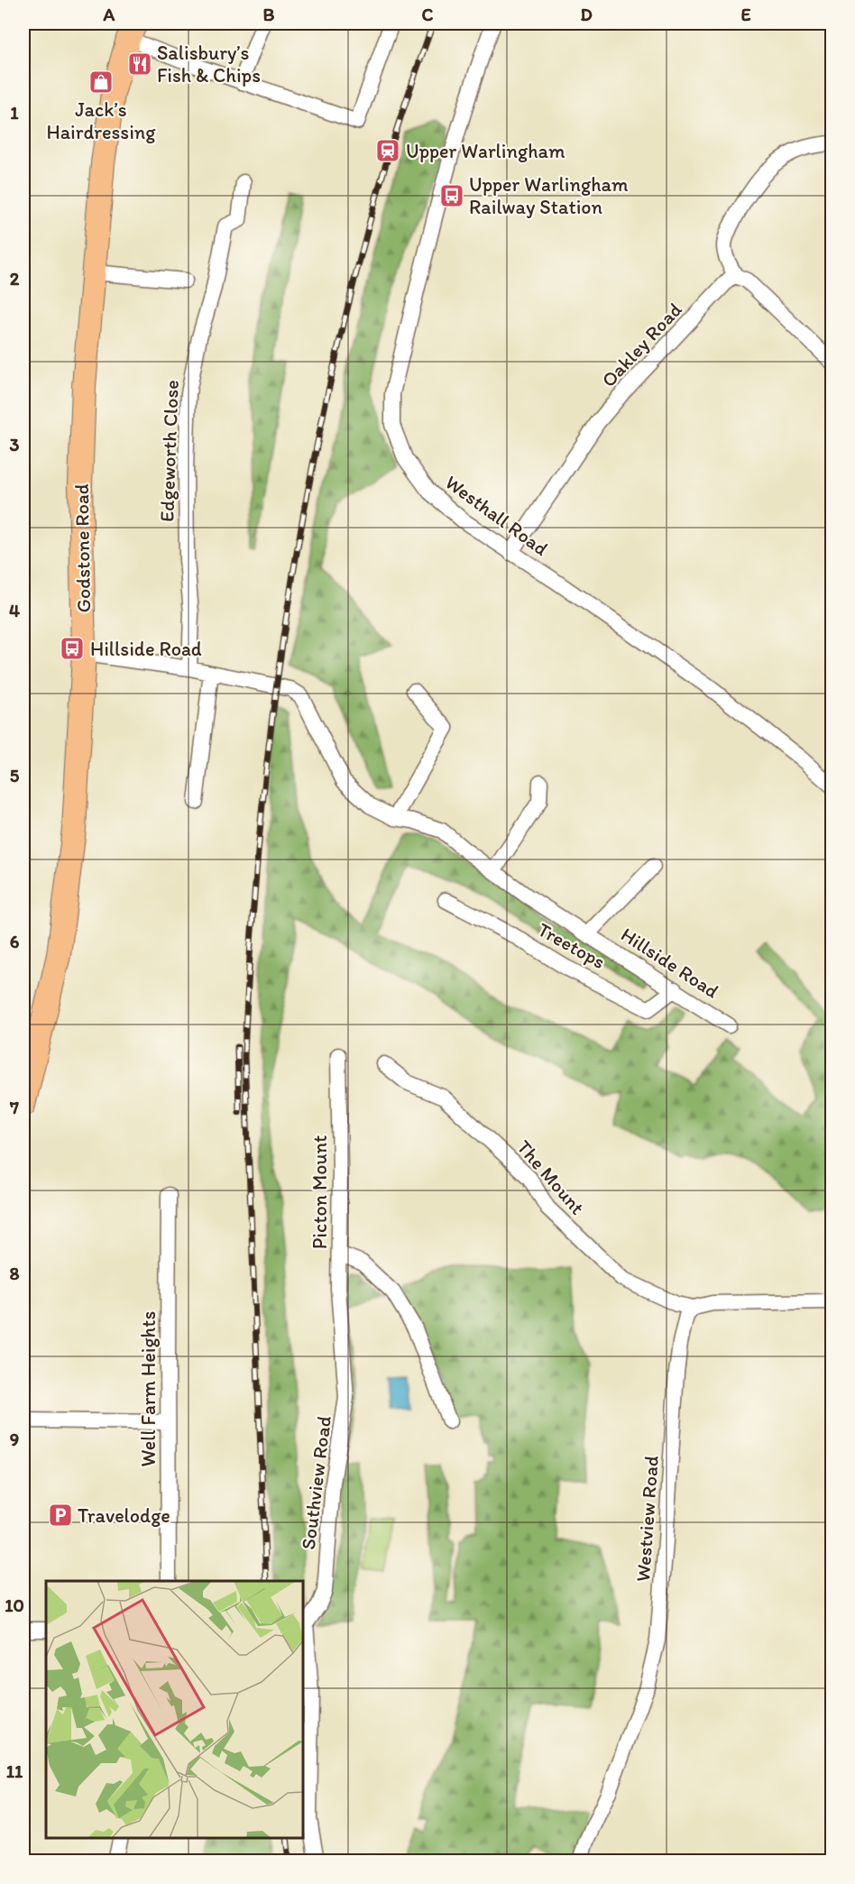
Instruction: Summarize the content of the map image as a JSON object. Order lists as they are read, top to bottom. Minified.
{"streets":{"highway":["Godstone Road"],"street":["Oakley Road","Edgeworth Close","Westhall Road","Treetops","Hillside Road","The Mount","Picton Mount","Well Farm Heights","Southview Road","Westview Road"]},"crossings":[["Oakley Road","Westhall Road"],["Edgeworth Close","Hillside Road"],["Godstone Road","Hillside Road"],["Treetops","Hillside Road"],["The Mount","Westview Road"],["Picton Mount","Southview Road"]],"places":{"restaurant":["Salisbury’s Fish & Chips"],"shop":["Jack’s Hairdressing"],"station":["Upper Warlingham"],"bus stop":["Upper Warlingham Railway Station","Hillside Road"],"parking":["Travelodge"]},"grid":{"columns":["A","B","C","D","E"],"rows":["1","2","3","4","5","6","7","8","9","10","11"]}}
